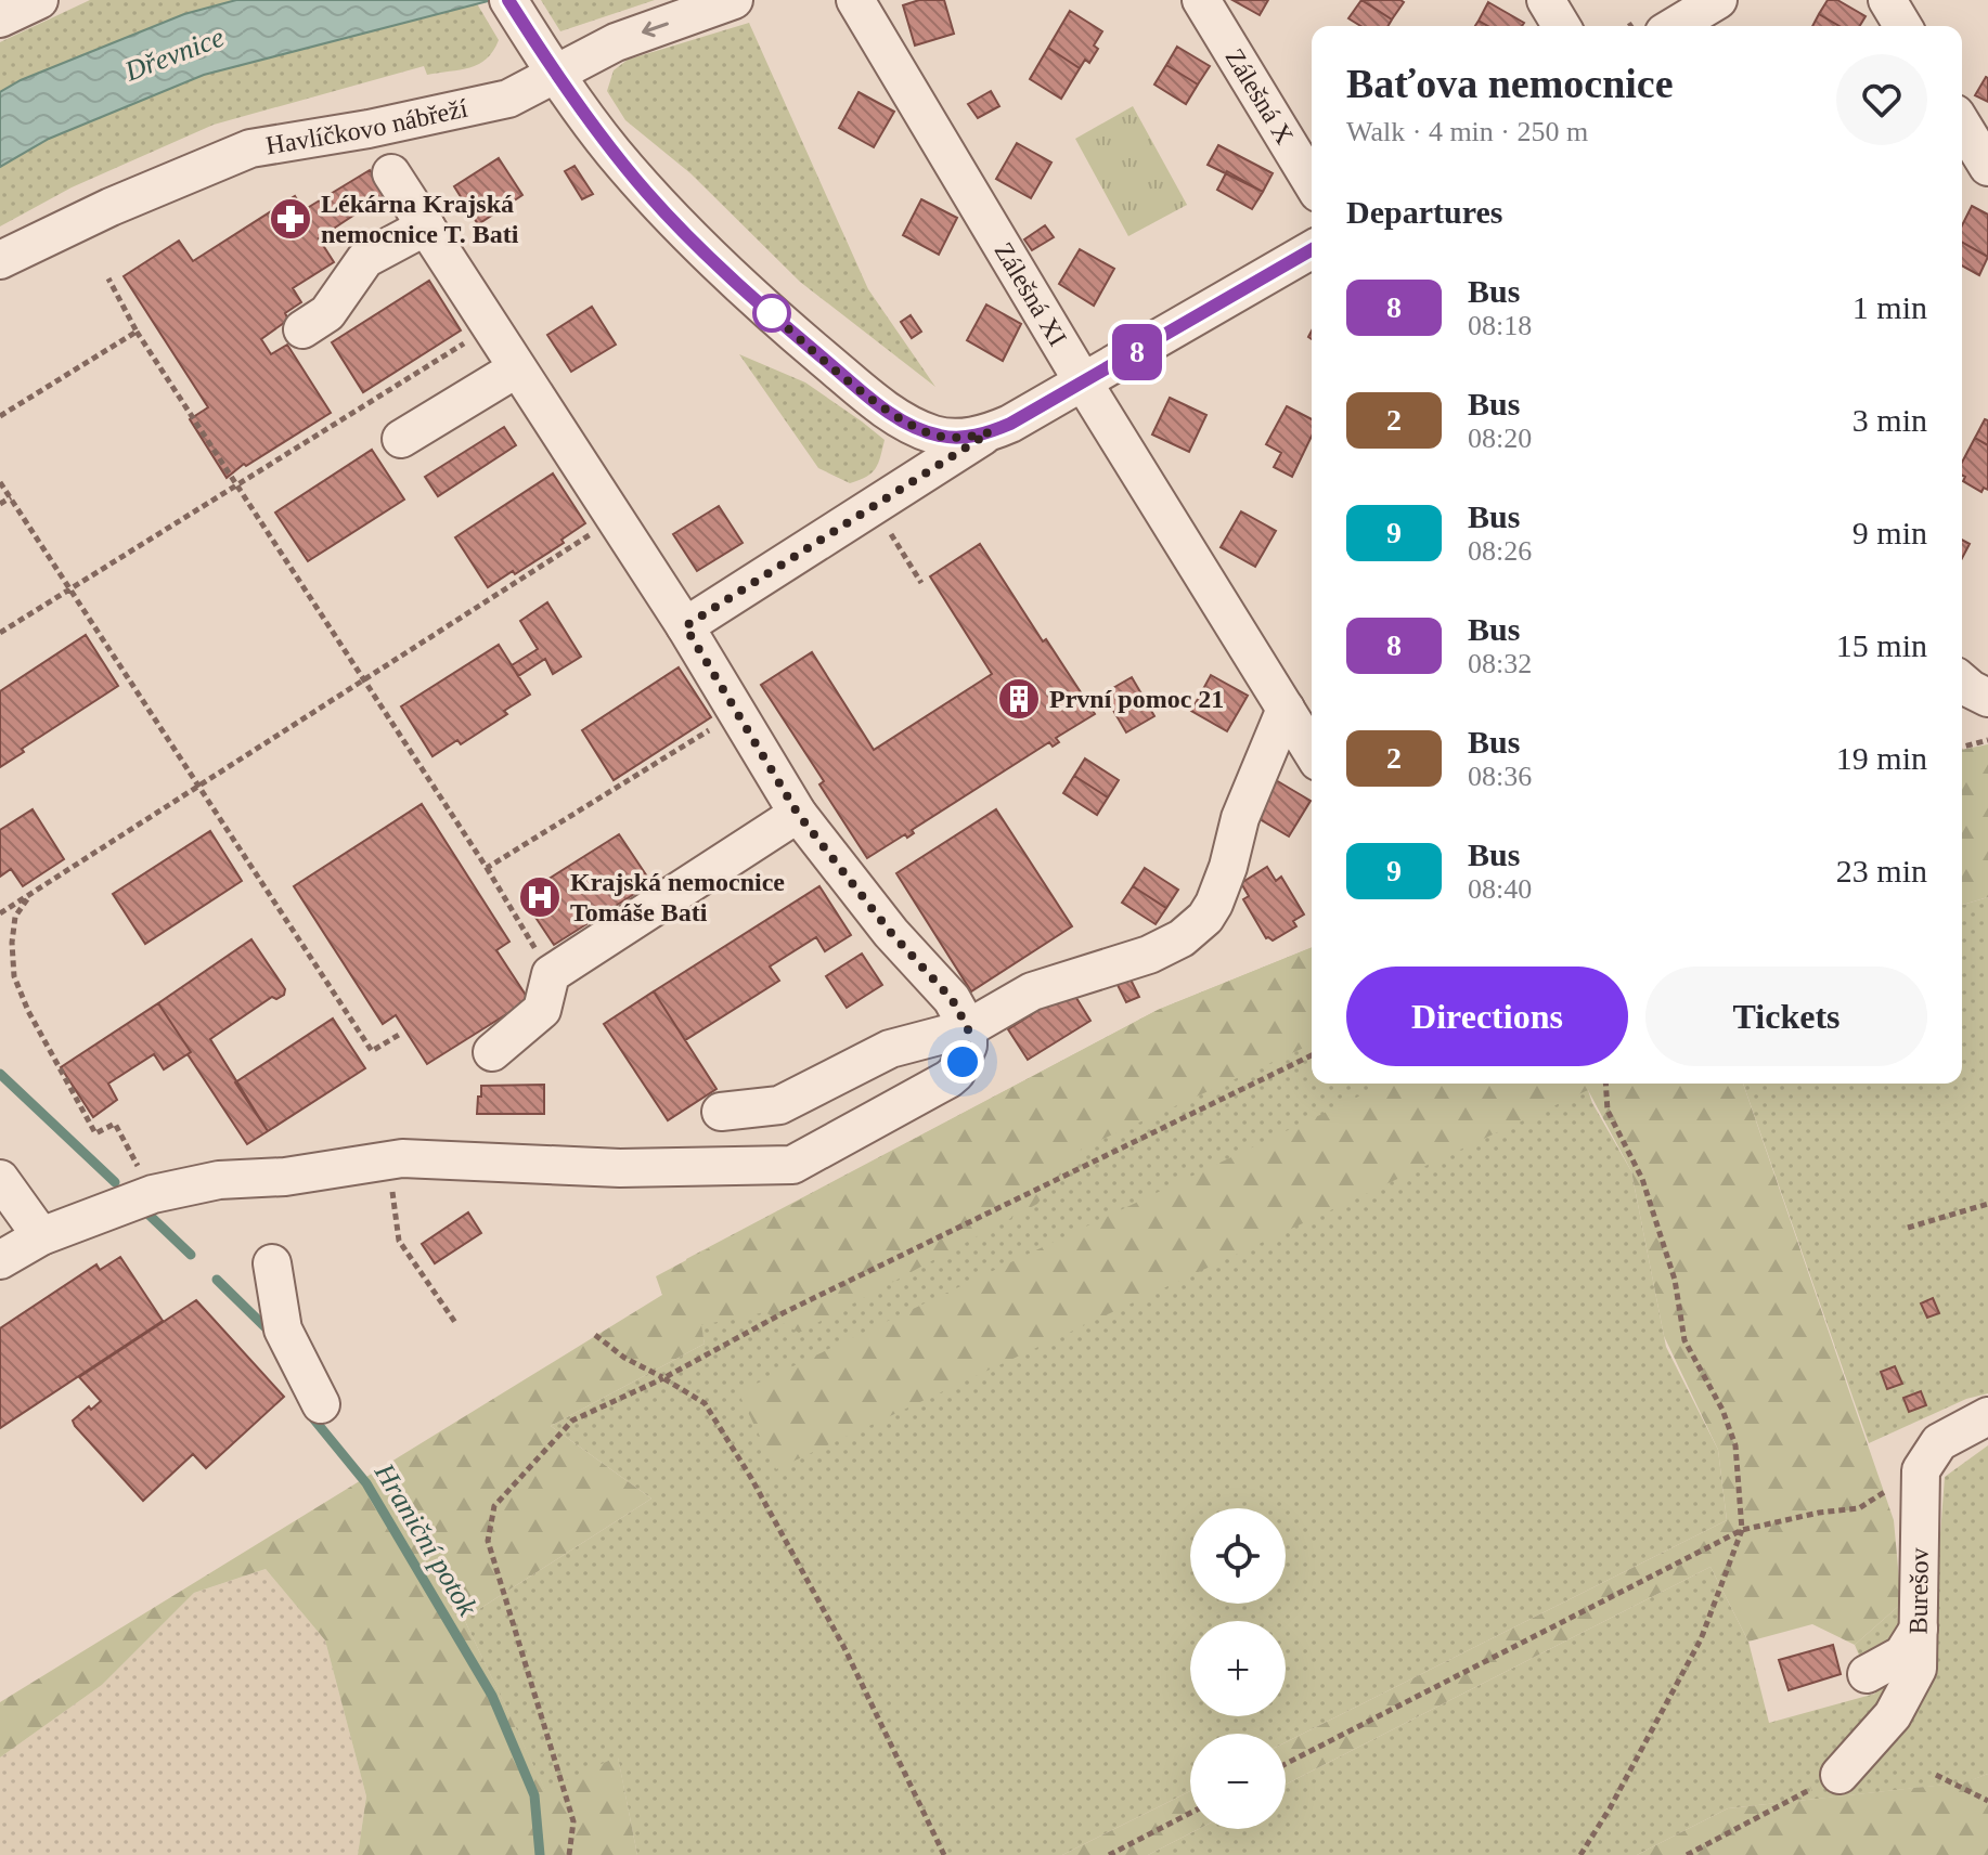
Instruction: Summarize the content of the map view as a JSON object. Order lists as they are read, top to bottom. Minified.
{"streets":{"street":["Zálešná X","Havlíčkovo nábřeží","Zálešná XI","Burešov"]},"water":["Dřevnice","Hraniční potok"],"places":{"pharmacy":["Lékárna Krajská nemocnice T. Bati"],"building":["První pomoc 21"],"hospital":["Krajská nemocnice Tomáše Bati"]},"lines":["bus line 8"],"page":{"on_map":"8","heading":[["Baťova nemocnice","Walk · 4 min · 250 m"],"Departures"],"list":[{"mark":"8","name":"Bus","note":"08:18","value":"1 min"},{"mark":"2","name":"Bus","note":"08:20","value":"3 min"},{"mark":"9","name":"Bus","note":"08:26","value":"9 min"},{"mark":"8","name":"Bus","note":"08:32","value":"15 min"},{"mark":"2","name":"Bus","note":"08:36","value":"19 min"},{"mark":"9","name":"Bus","note":"08:40","value":"23 min"}],"buttons":["Directions","Tickets"],"map_buttons":["+","−"]}}
